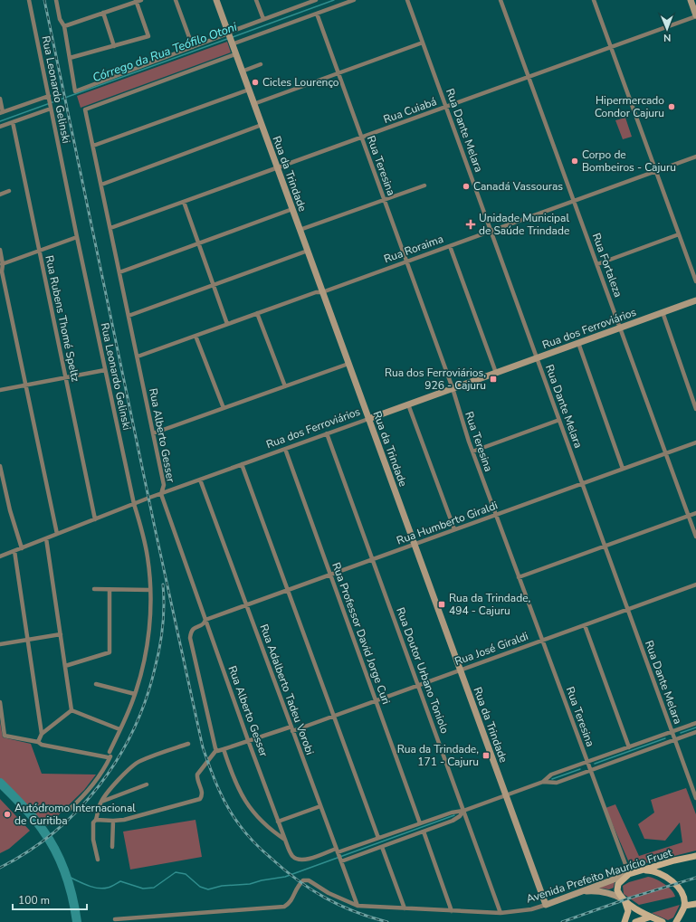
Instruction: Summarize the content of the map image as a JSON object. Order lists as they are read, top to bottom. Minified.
{"streets":{"main road":["Rua da Trindade","Rua dos Ferroviários","Avenida Prefeito Maurício Fruet"],"street":["Rua Leonardo Gelinski","Rua Cuiabá","Rua Dante Melara","Rua Teresina","Rua Roraima","Rua Fortaleza","Rua Rubens Thomé Speltz","Rua Alberto Gesser","Rua Humberto Giraldi","Rua Professor David Jorge Curi","Rua José Giraldi","Rua Doutor Urbano Toniolo","Rua Adalberto Tadeu Vorobi"]},"crossings":[["Rua Leonardo Gelinski","Rua dos Ferroviários"],["Rua Cuiabá","Rua Dante Melara"],["Rua Cuiabá","Rua Teresina"],["Rua Cuiabá","Rua da Trindade"],["Rua Cuiabá","Rua Fortaleza"],["Rua Cuiabá","Rua Alberto Gesser"],["Rua Dante Melara","Rua Roraima"],["Rua Dante Melara","Rua dos Ferroviários"],["Rua Dante Melara","Rua Humberto Giraldi"],["Rua Dante Melara","Rua José Giraldi"],["Rua Teresina","Rua Roraima"],["Rua Teresina","Rua dos Ferroviários"],["Rua Teresina","Rua Humberto Giraldi"],["Rua Teresina","Rua José Giraldi"],["Rua Teresina","Avenida Prefeito Maurício Fruet"],["Rua da Trindade","Rua Roraima"],["Rua da Trindade","Rua dos Ferroviários"],["Rua da Trindade","Rua Alberto Gesser"],["Rua da Trindade","Rua Humberto Giraldi"],["Rua da Trindade","Rua José Giraldi"],["Rua da Trindade","Avenida Prefeito Maurício Fruet"],["Rua Roraima","Rua Fortaleza"],["Rua Roraima","Rua Alberto Gesser"],["Rua Fortaleza","Rua dos Ferroviários"],["Rua Fortaleza","Rua Humberto Giraldi"],["Rua Rubens Thomé Speltz","Rua dos Ferroviários"],["Rua dos Ferroviários","Rua Alberto Gesser"],["Rua dos Ferroviários","Rua Professor David Jorge Curi"],["Rua dos Ferroviários","Rua Doutor Urbano Toniolo"],["Rua dos Ferroviários","Rua Adalberto Tadeu Vorobi"],["Rua Alberto Gesser","Rua Humberto Giraldi"],["Rua Alberto Gesser","Rua José Giraldi"],["Rua Alberto Gesser","Rua Adalberto Tadeu Vorobi"],["Rua Humberto Giraldi","Rua Professor David Jorge Curi"],["Rua Humberto Giraldi","Rua Doutor Urbano Toniolo"],["Rua Humberto Giraldi","Rua Adalberto Tadeu Vorobi"],["Rua Professor David Jorge Curi","Rua José Giraldi"],["Rua José Giraldi","Rua Doutor Urbano Toniolo"],["Rua José Giraldi","Rua Adalberto Tadeu Vorobi"],["Rua Doutor Urbano Toniolo","Avenida Prefeito Maurício Fruet"],["Rua Adalberto Tadeu Vorobi","Avenida Prefeito Maurício Fruet"]],"water":["Córrego da Rua Teófilo Otoni"],"places":{"other":["Cicles Lourenço","Hipermercado Condor Cajuru","Corpo de Bombeiros - Cajuru","Canadá Vassouras","Autódromo Internacional de Curitiba"],"health":["Unidade Municipal de Saúde Trindade"],"transit":["Rua dos Ferroviários, 926 - Cajuru","Rua da Trindade, 494 - Cajuru","Rua da Trindade, 171 - Cajuru"]},"scale_bar":"100 m","north":"bottom"}
